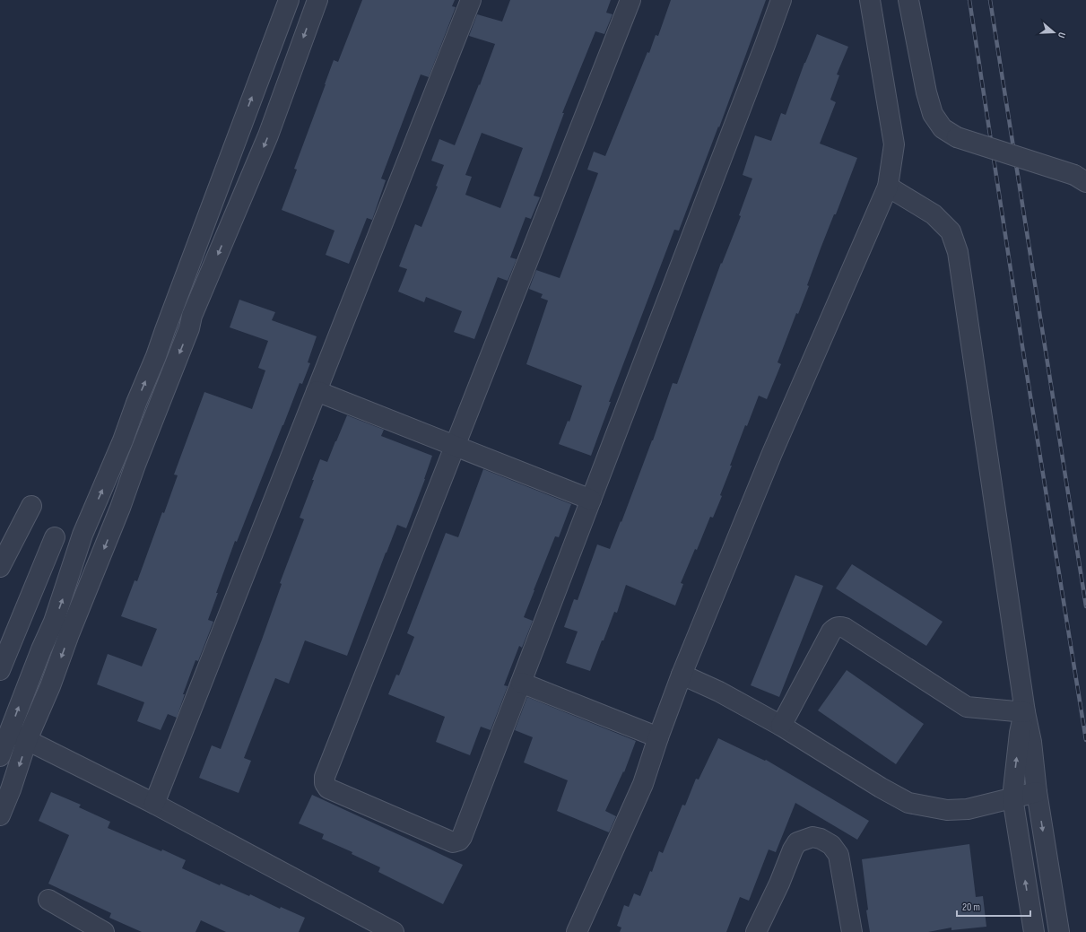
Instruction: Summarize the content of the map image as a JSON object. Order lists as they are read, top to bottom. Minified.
{"scale_bar":"20 m","north":"right"}
